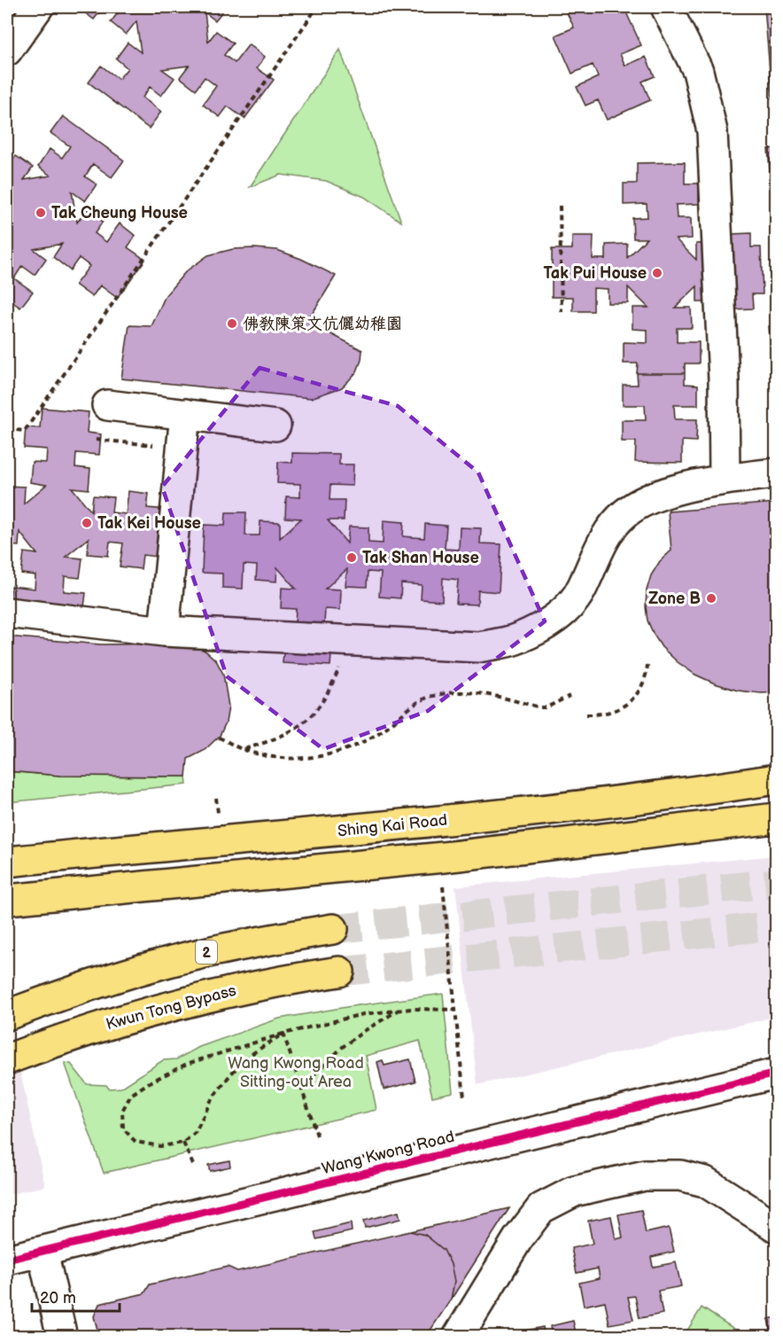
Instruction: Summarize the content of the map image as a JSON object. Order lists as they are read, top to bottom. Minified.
{"streets":{"main road":["Shing Kai Road","2","Kwun Tong Bypass"],"street":["Wang Kwong Road"]},"parks":["Wang Kwong Road Sitting-out Area"],"places":["Tak Cheung House","Tak Pui House","佛教陳策文伉儷幼稚園","Tak Kei House","Tak Shan House","Zone B"],"scale_bar":"20 m"}
